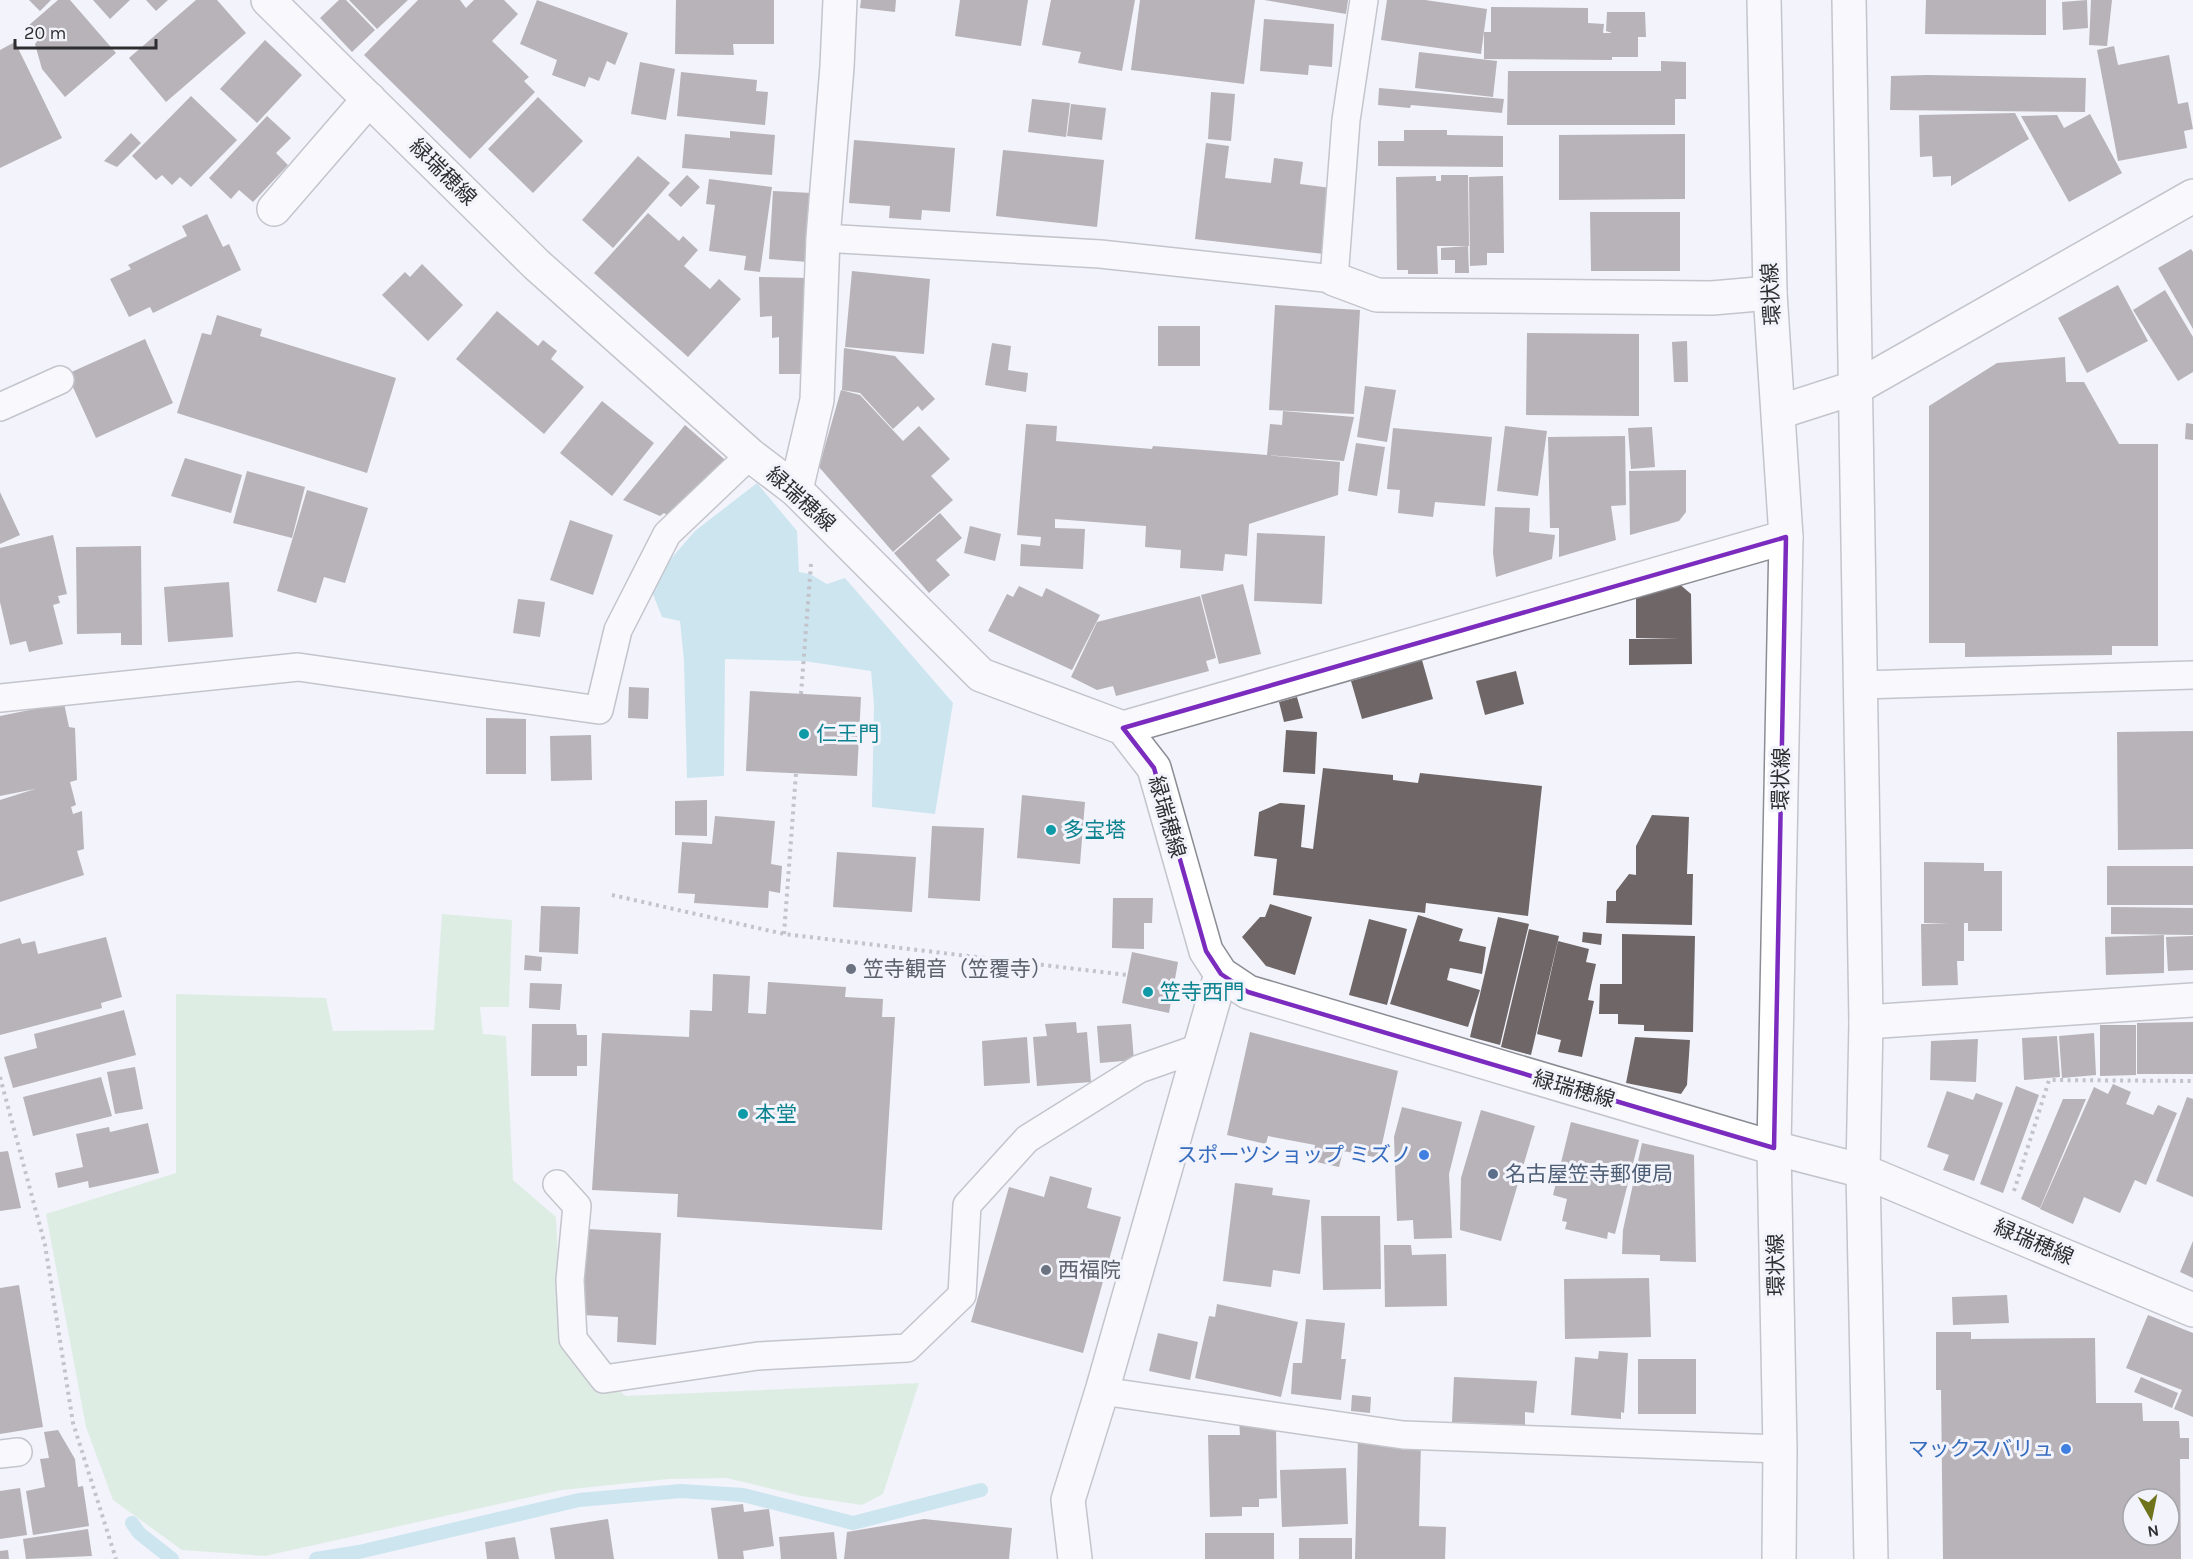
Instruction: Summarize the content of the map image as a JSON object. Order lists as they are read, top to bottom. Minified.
{"streets":{"main road":["緑瑞穂線","環状線"]},"crossings":[["緑瑞穂線","環状線"]],"places":["仁王門","多宝塔","笠寺観音（笠覆寺）","笠寺西門","本堂","スポーツショップ ミズノ","名古屋笠寺郵便局","西福院","マックスバリュ"],"scale_bar":"20 m","north":"bottom"}
